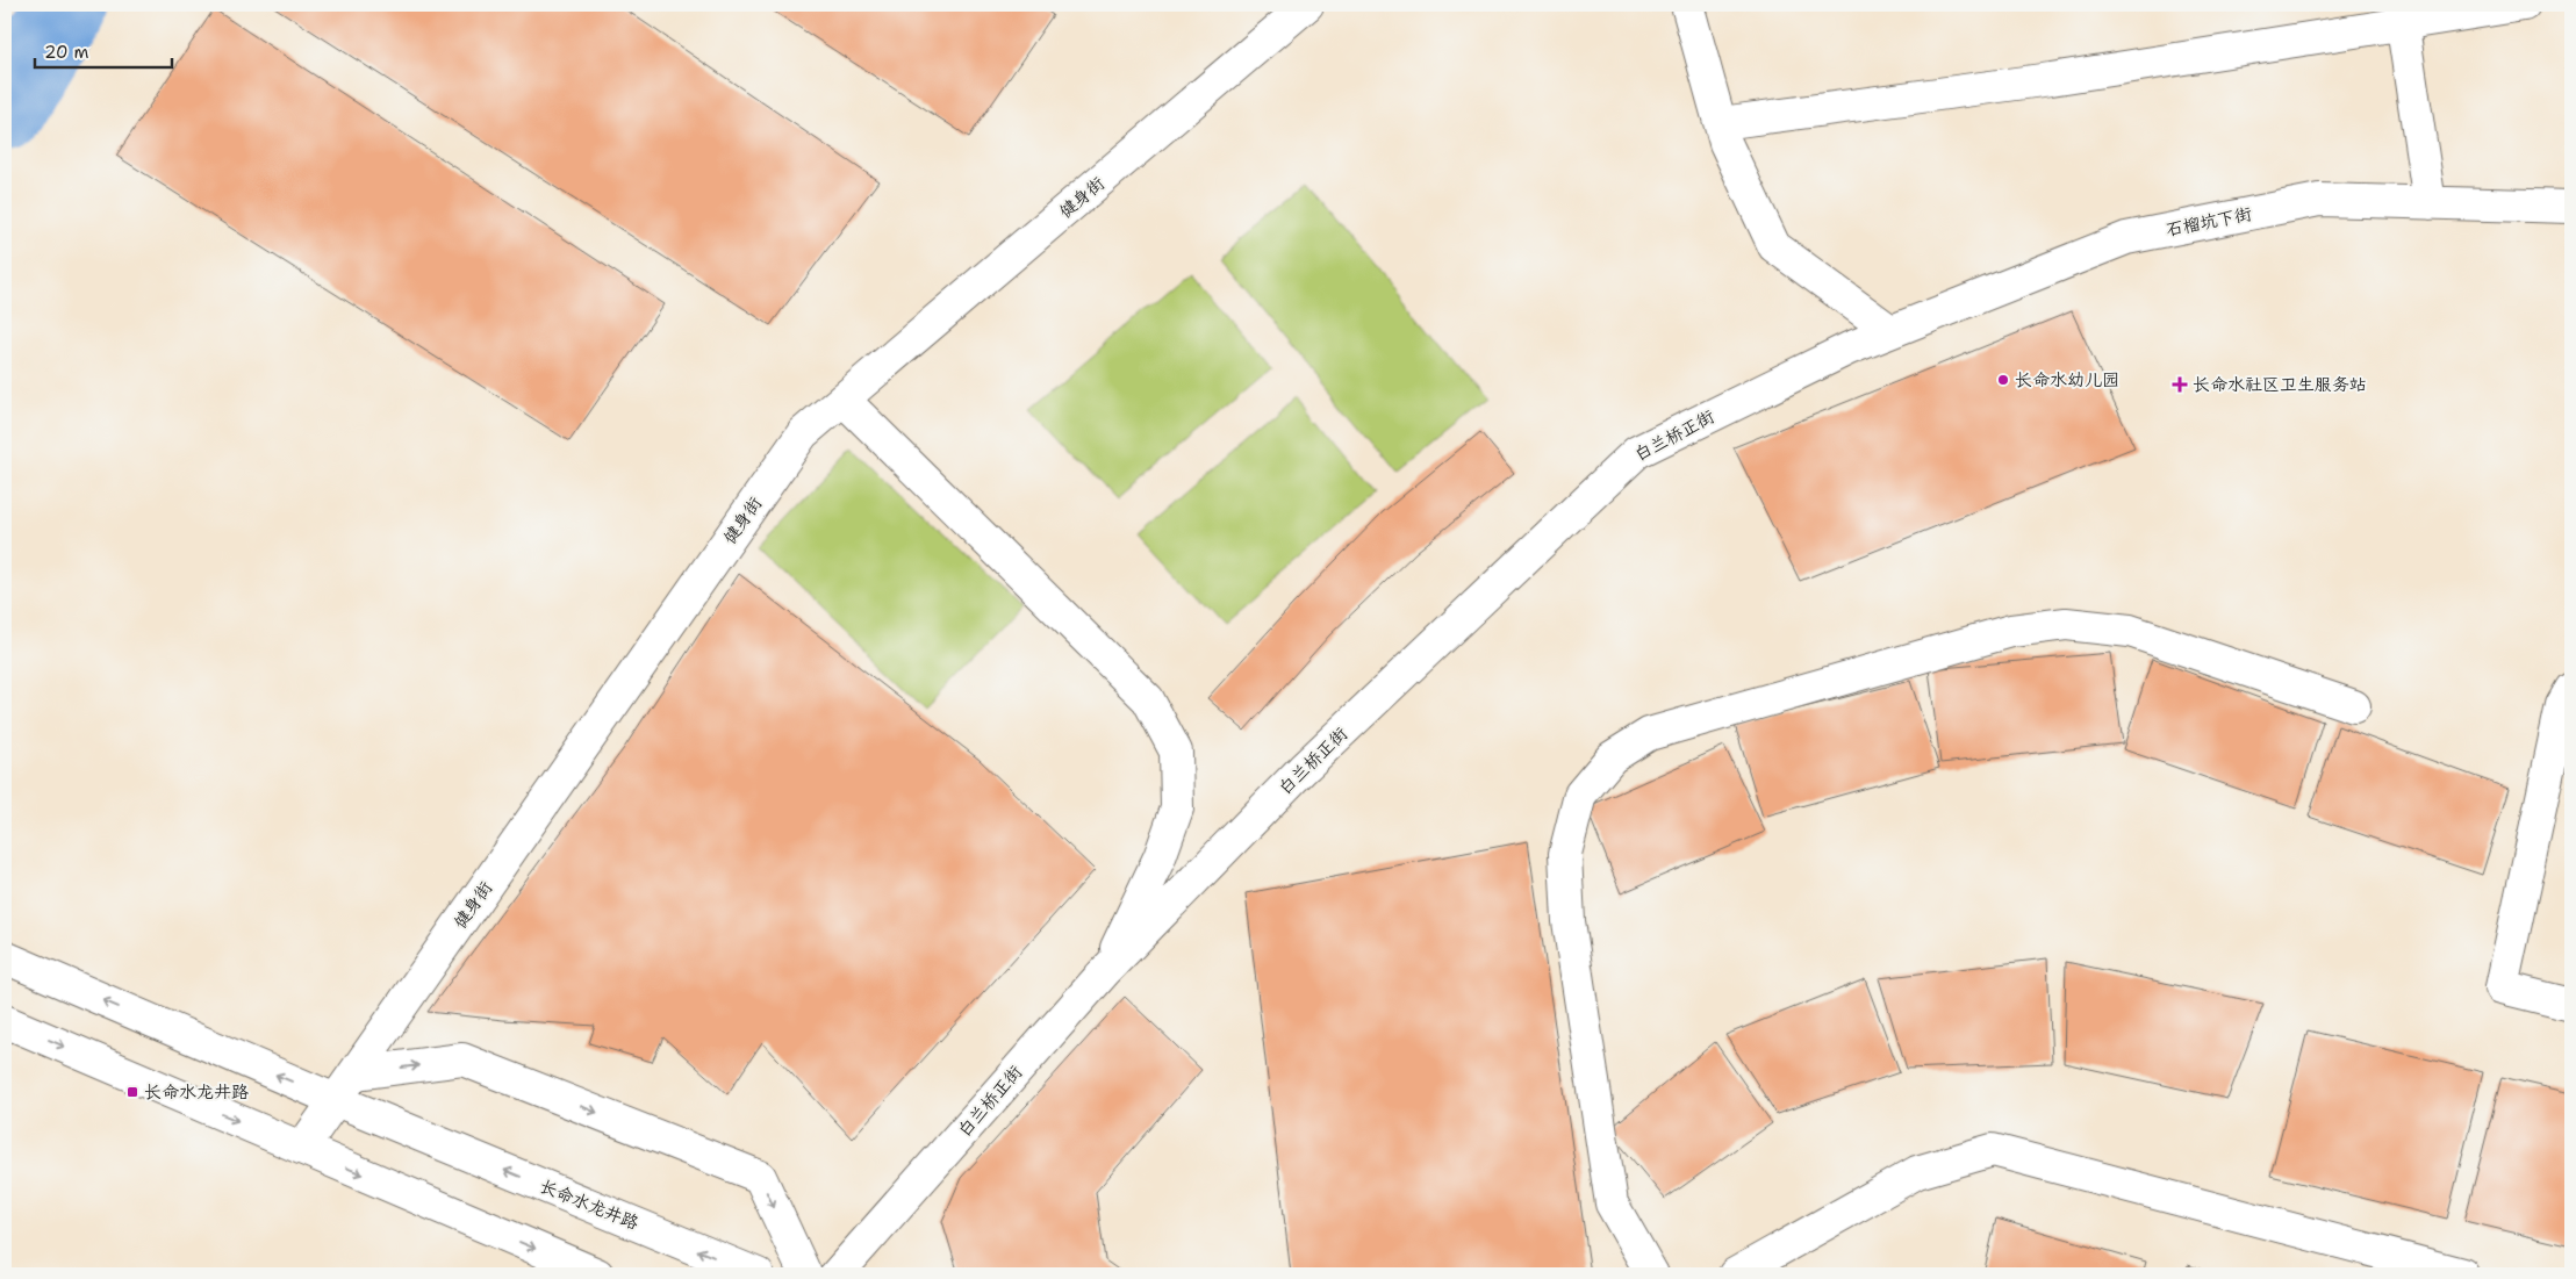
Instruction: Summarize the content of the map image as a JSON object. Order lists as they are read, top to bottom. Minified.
{"streets":{"street":["健身街","石榴坑下街","白兰桥正街","长命水龙井路"]},"crossings":[["健身街","长命水龙井路"],["石榴坑下街","白兰桥正街"]],"places":{"other":["长命水幼儿园"],"health":["长命水社区卫生服务站"],"transit":["长命水龙井路"]},"scale_bar":"20 m"}
